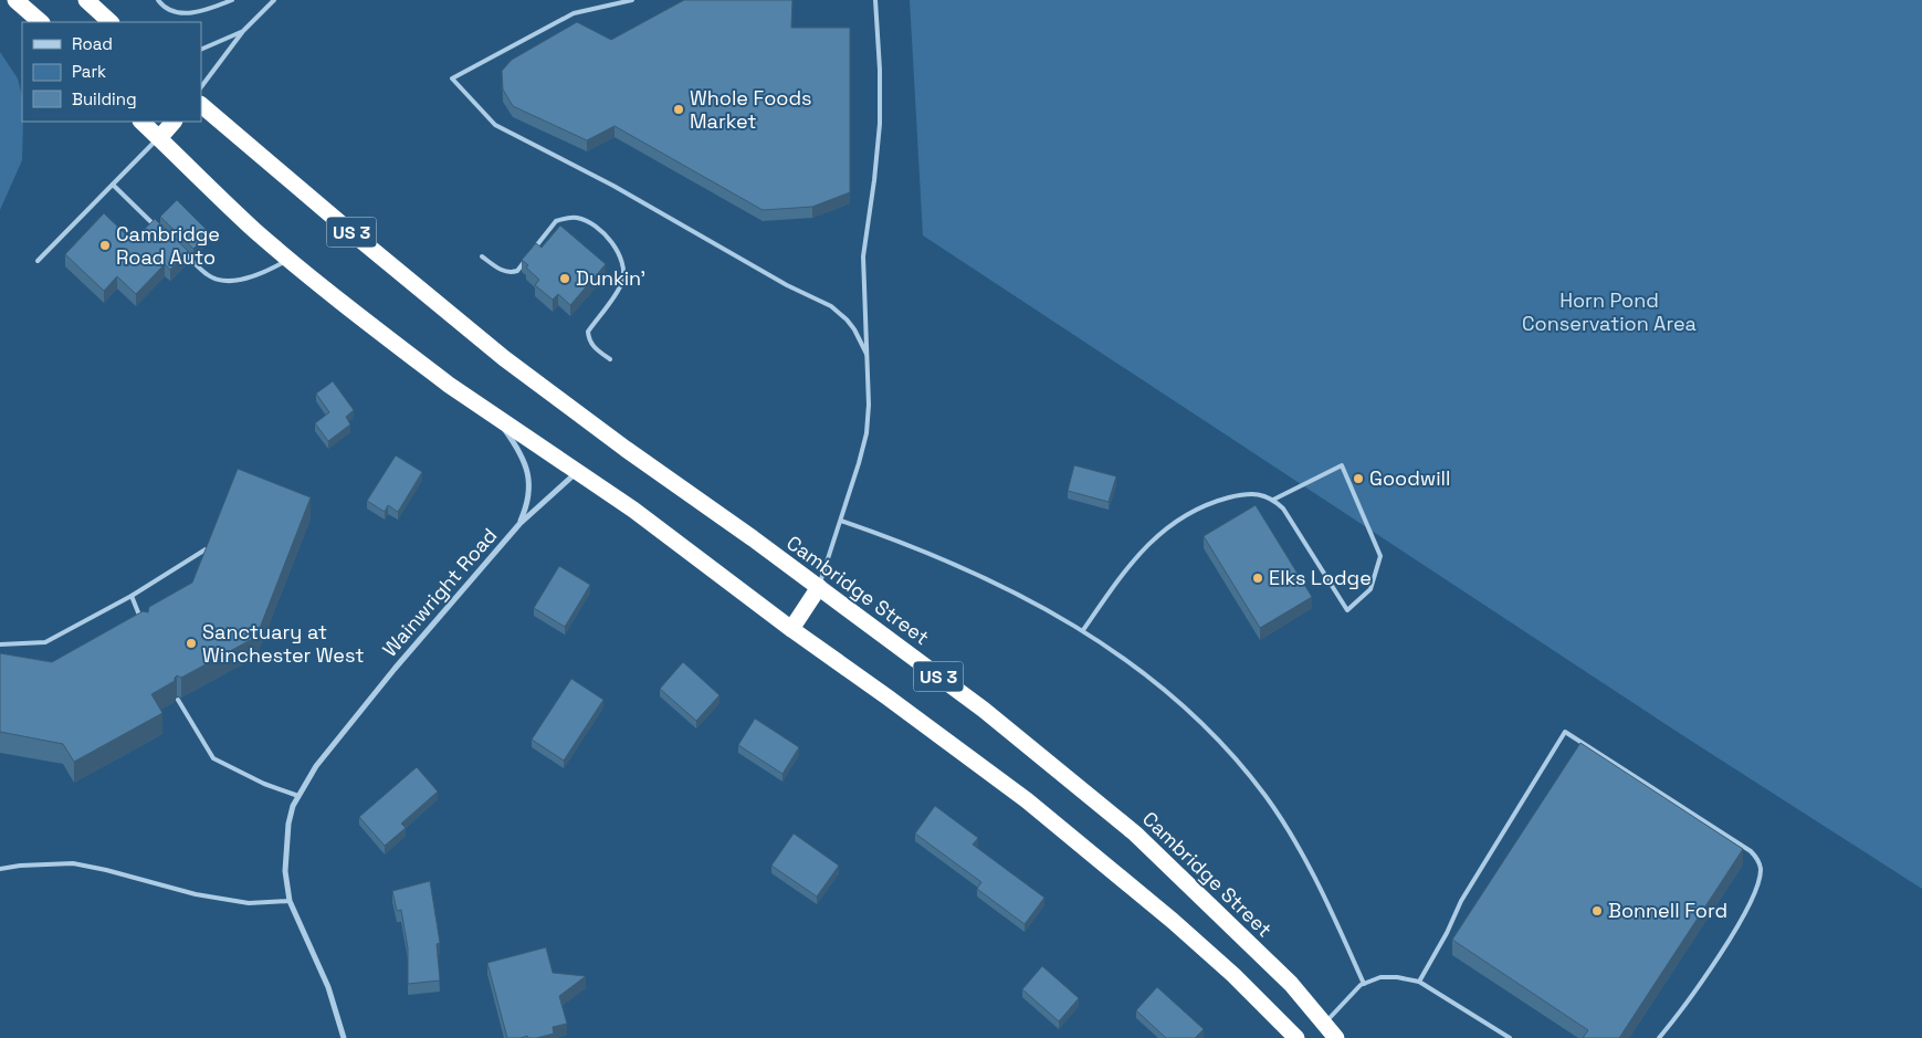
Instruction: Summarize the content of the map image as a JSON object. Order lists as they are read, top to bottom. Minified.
{"streets":{"highway":["US 3","Cambridge Street"],"street":["Wainwright Road"]},"crossings":[["US 3","Wainwright Road"]],"parks":["Horn Pond Conservation Area"],"places":["Whole Foods Market","Cambridge Road Auto","Dunkin'","Goodwill","Elks Lodge","Sanctuary at Winchester West","Bonnell Ford"],"legend":["Road","Park","Building"]}
